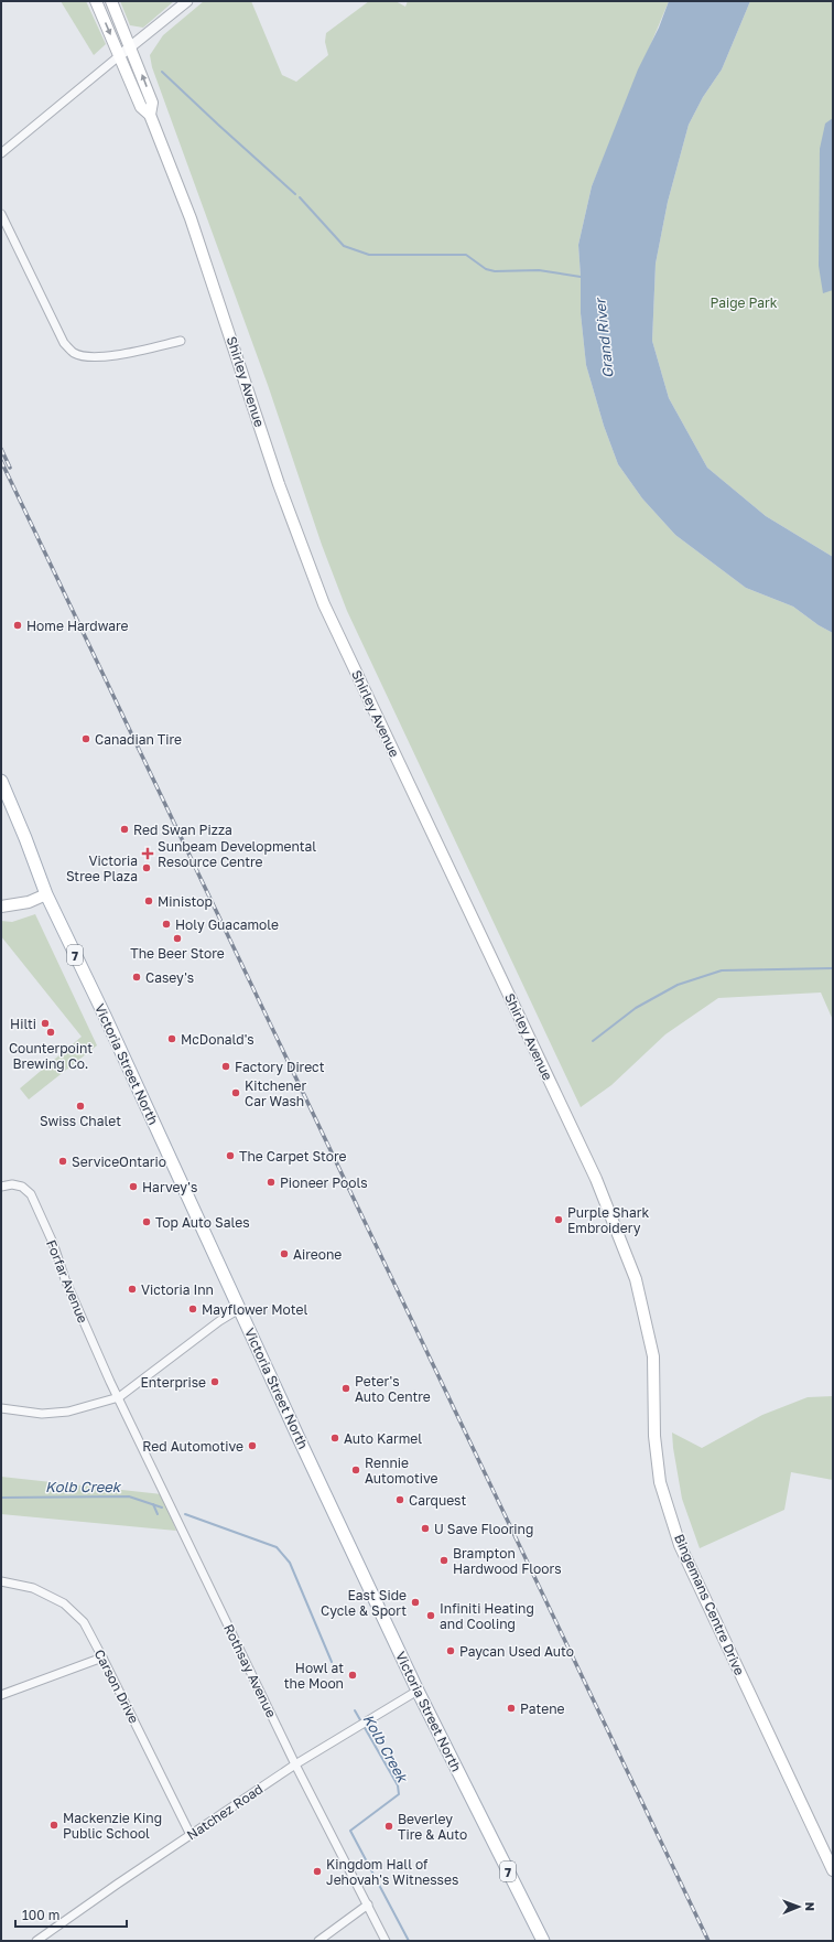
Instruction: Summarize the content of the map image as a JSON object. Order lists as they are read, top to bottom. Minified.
{"streets":{"main road":["Shirley Avenue","7","Victoria Street North","Bingemans Centre Drive"],"street":["Forfar Avenue","Rothsay Avenue","Carson Drive","Natchez Road"]},"crossings":[["Shirley Avenue","Bingemans Centre Drive"],["Victoria Street North","Natchez Road"],["Forfar Avenue","Rothsay Avenue"],["Rothsay Avenue","Natchez Road"],["Carson Drive","Natchez Road"]],"water":["Grand River","Kolb Creek"],"parks":["Paige Park"],"places":{"other":["Home Hardware","Canadian Tire","Red Swan Pizza","Victoria Stree Plaza","Ministop","Holy Guacamole","The Beer Store","Casey's","Hilti","Counterpoint Brewing Co.","McDonald's","Factory Direct","Kitchener Car Wash","Swiss Chalet","The Carpet Store","ServiceOntario","Pioneer Pools","Harvey's","Purple Shark Embroidery","Top Auto Sales","Aireone","Victoria Inn","Mayflower Motel","Enterprise","Peter's Auto Centre","Auto Karmel","Red Automotive","Rennie Automotive","Carquest","U Save Flooring","Brampton Hardwood Floors","East Side Cycle & Sport","Infiniti Heating and Cooling","Paycan Used Auto","Howl at the Moon","Patene","Mackenzie King Public School","Beverley Tire & Auto","Kingdom Hall of Jehovah's Witnesses"],"health":["Sunbeam Developmental Resource Centre"]},"scale_bar":"100 m","north":"right"}
